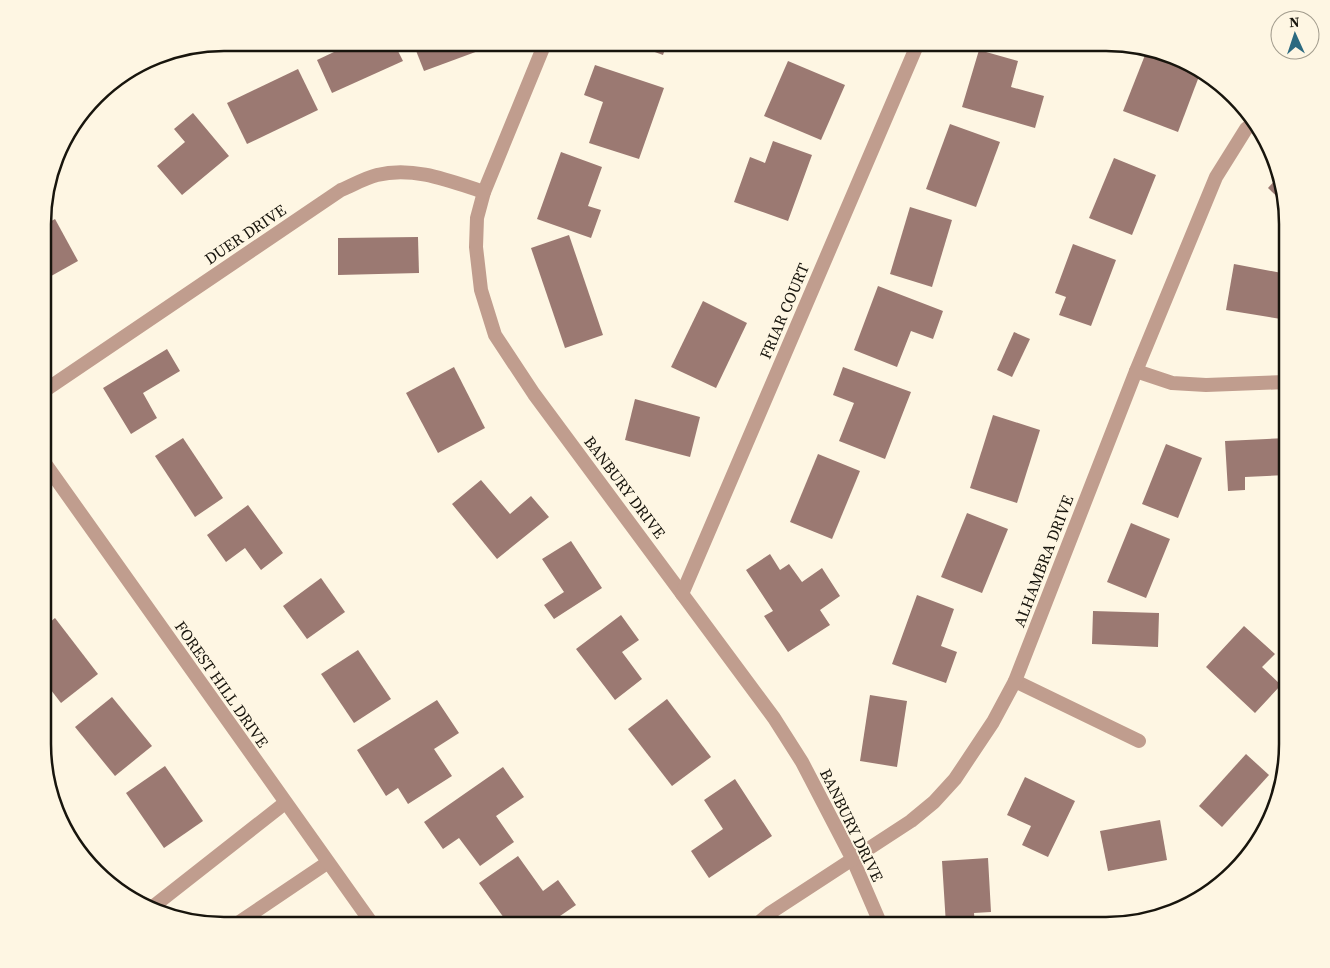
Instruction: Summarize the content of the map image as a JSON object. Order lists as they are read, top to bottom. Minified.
{"streets":{"street":["DUER DRIVE","FRIAR COURT","BANBURY DRIVE","ALHAMBRA DRIVE","FOREST HILL DRIVE"]},"crossings":[["DUER DRIVE","BANBURY DRIVE"],["FRIAR COURT","BANBURY DRIVE"],["BANBURY DRIVE","ALHAMBRA DRIVE"]],"north":"top"}
